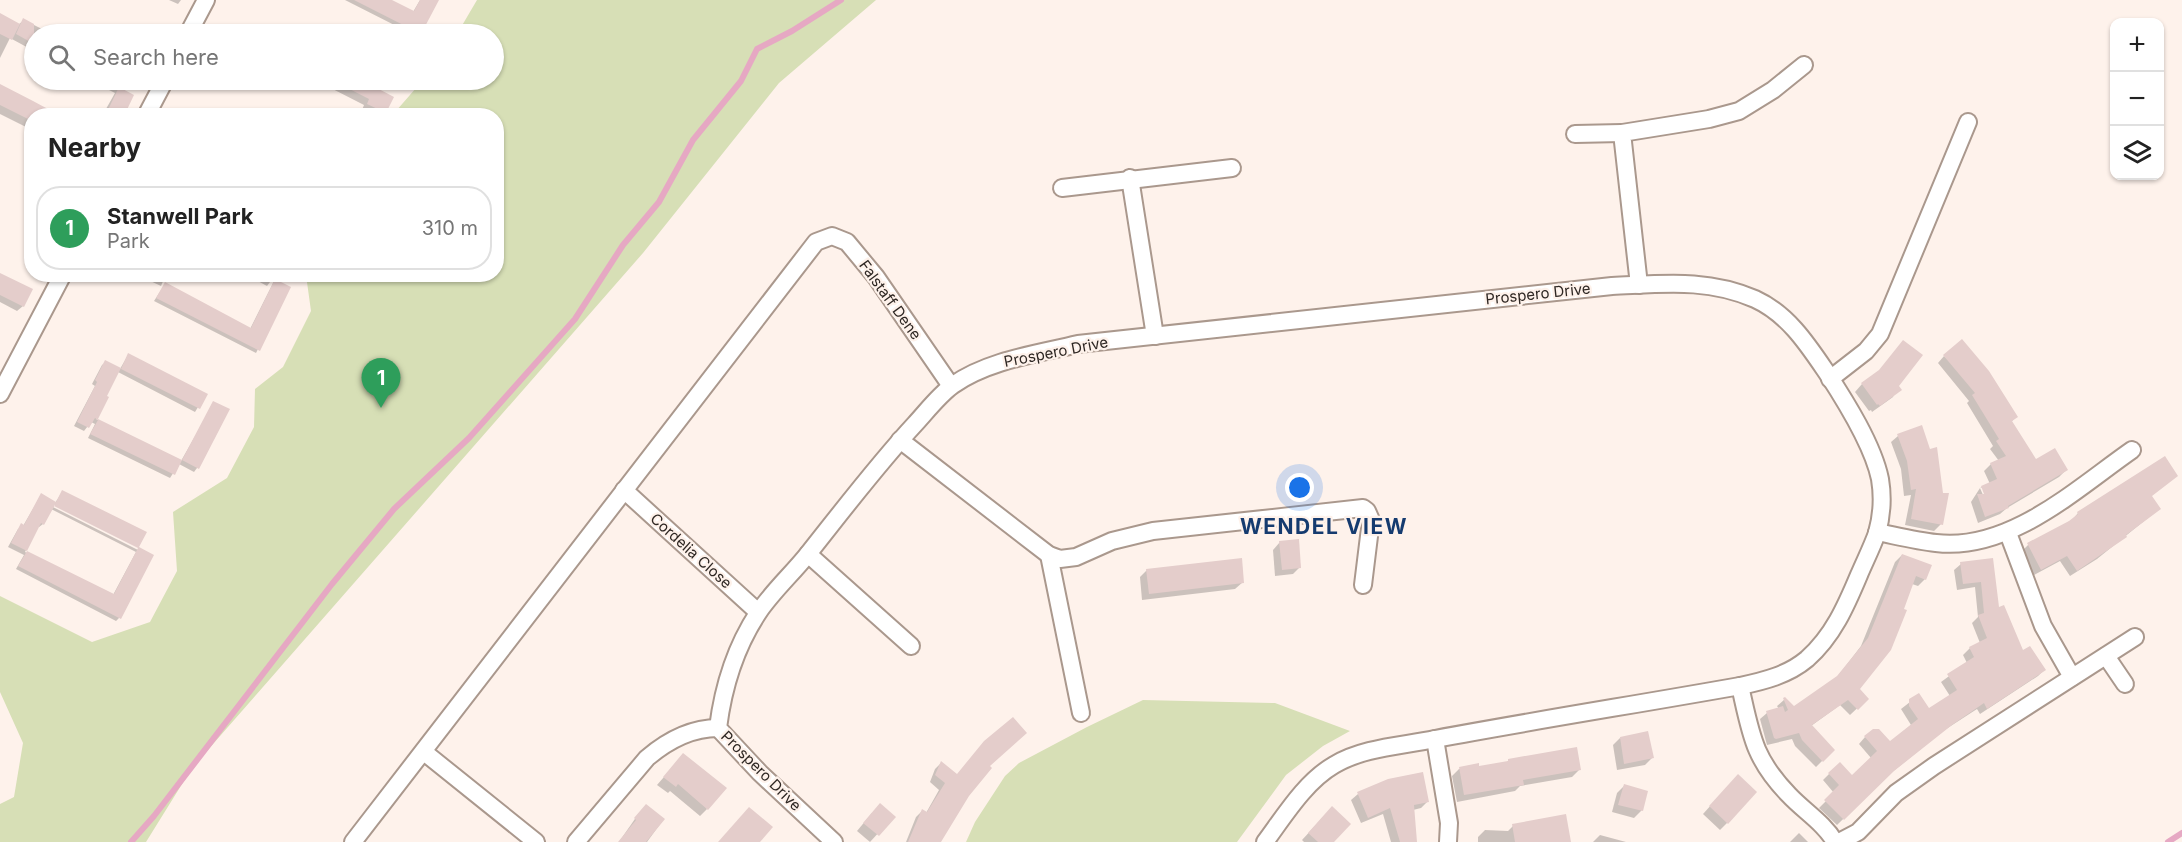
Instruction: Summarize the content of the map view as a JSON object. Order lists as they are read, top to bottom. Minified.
{"streets":{"street":["Prospero Drive","Falstaff Dene","Cordelia Close"]},"crossings":[["Prospero Drive","Falstaff Dene"],["Prospero Drive","Cordelia Close"],["Falstaff Dene","Cordelia Close"]],"districts":["WENDEL VIEW"],"page":{"map_buttons":["+","−"],"search":"Search here","heading":"Nearby","list":[{"mark":"1","name":"Stanwell Park","note":"Park","value":"310 m"}],"pins":"1"}}
